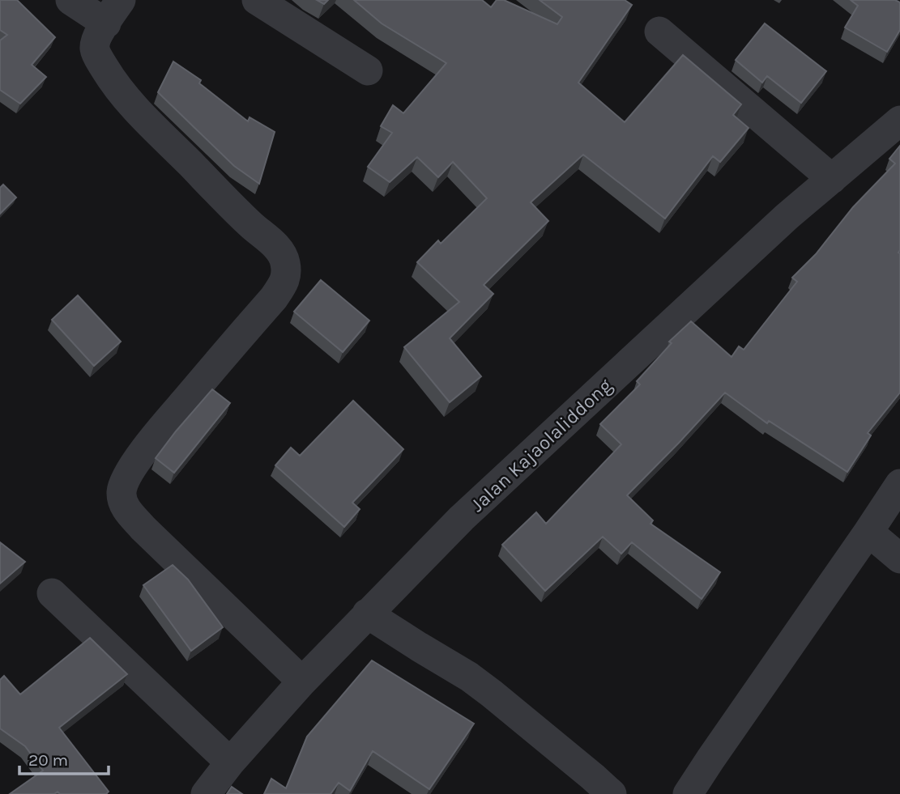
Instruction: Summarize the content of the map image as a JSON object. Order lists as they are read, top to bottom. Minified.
{"streets":{"street":["Jalan Kajaolaliddong"]},"scale_bar":"20 m"}
